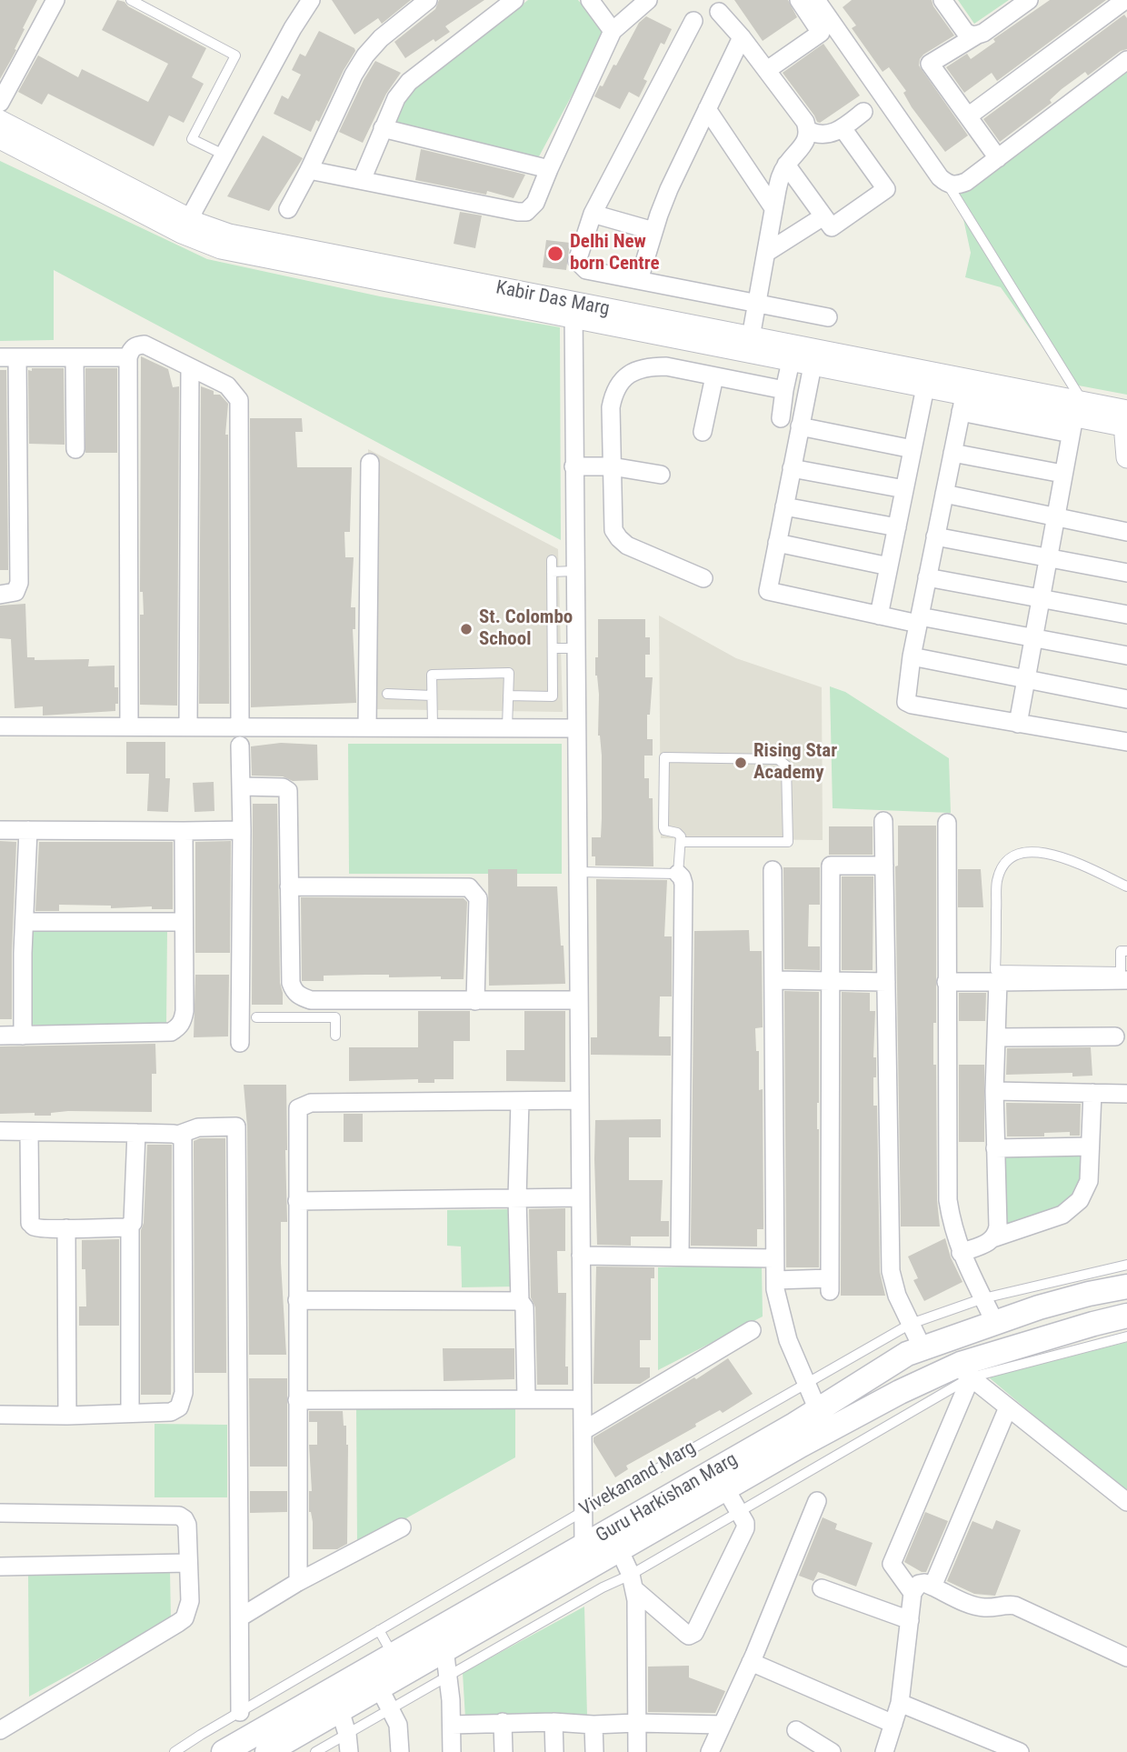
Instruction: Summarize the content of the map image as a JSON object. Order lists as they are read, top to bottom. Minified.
{"streets":{"main road":["Guru Harkishan Marg"],"street":["Kabir Das Marg"],"lane":["Vivekanand Marg"]},"places":["Delhi New born Centre","St. Colombo School","Rising Star Academy"]}
